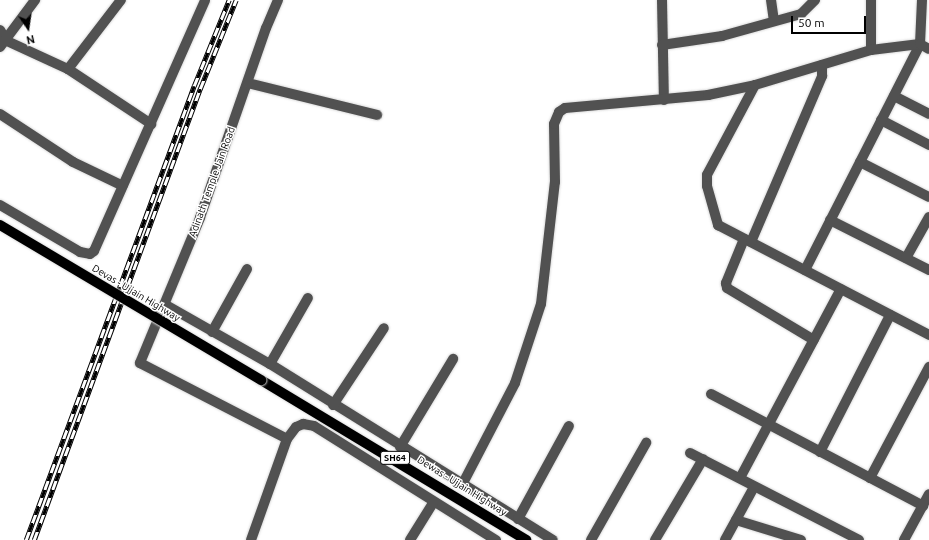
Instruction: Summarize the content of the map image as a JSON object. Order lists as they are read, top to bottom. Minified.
{"streets":{"main road":["Devas - Ujjain Highway","SH64","Dewas - Ujjain Highway"],"street":["Adinath Temple Jain Road"]},"crossings":[["Devas - Ujjain Highway","Dewas - Ujjain Highway"]],"scale_bar":"50 m","north":"bottom"}
